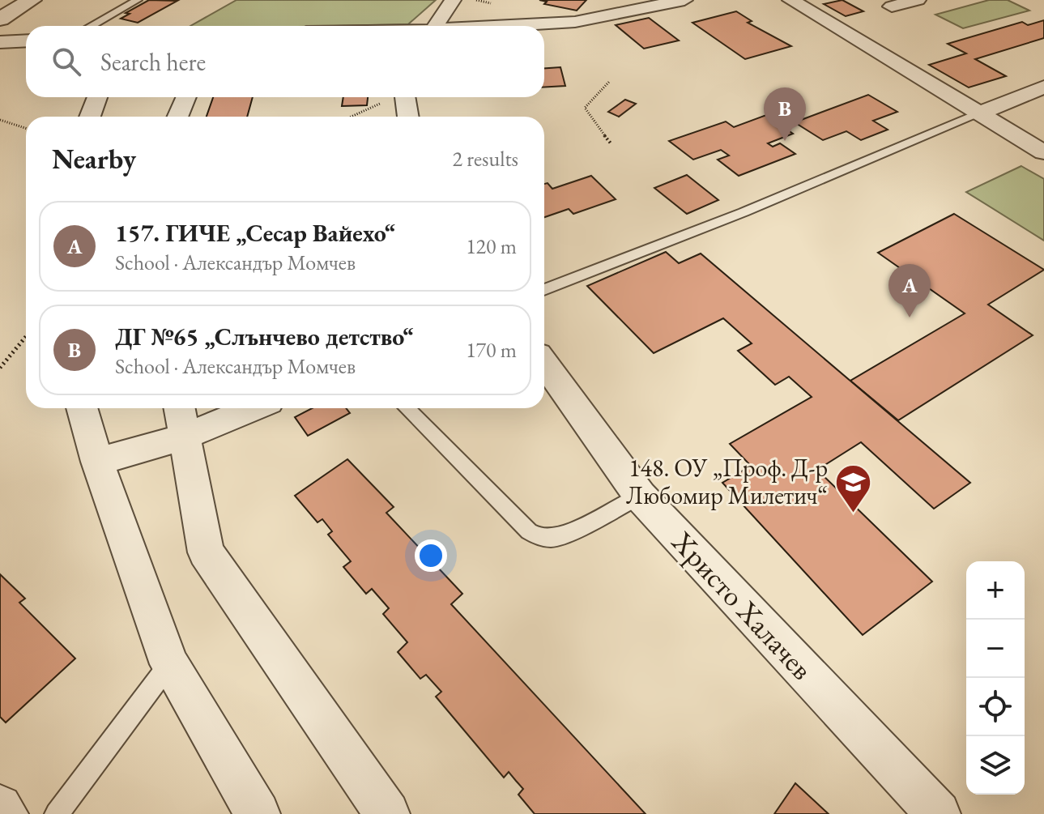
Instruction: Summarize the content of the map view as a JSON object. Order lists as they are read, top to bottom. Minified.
{"streets":{"street":["Христо Халачев"]},"places":{"school or university":["148. ОУ „Проф. Д-р Любомир Милетич“"]},"page":{"search":"Search here","pins":["B","A"],"heading":["Nearby","2 results"],"list":[{"mark":"A","name":"157. ГИЧЕ „Сесар Вайехо“","note":"School · Александър Момчев","value":"120 m"},{"mark":"B","name":"ДГ №65 „Слънчево детство“","note":"School · Александър Момчев","value":"170 m"}],"map_buttons":["+","−"]}}
